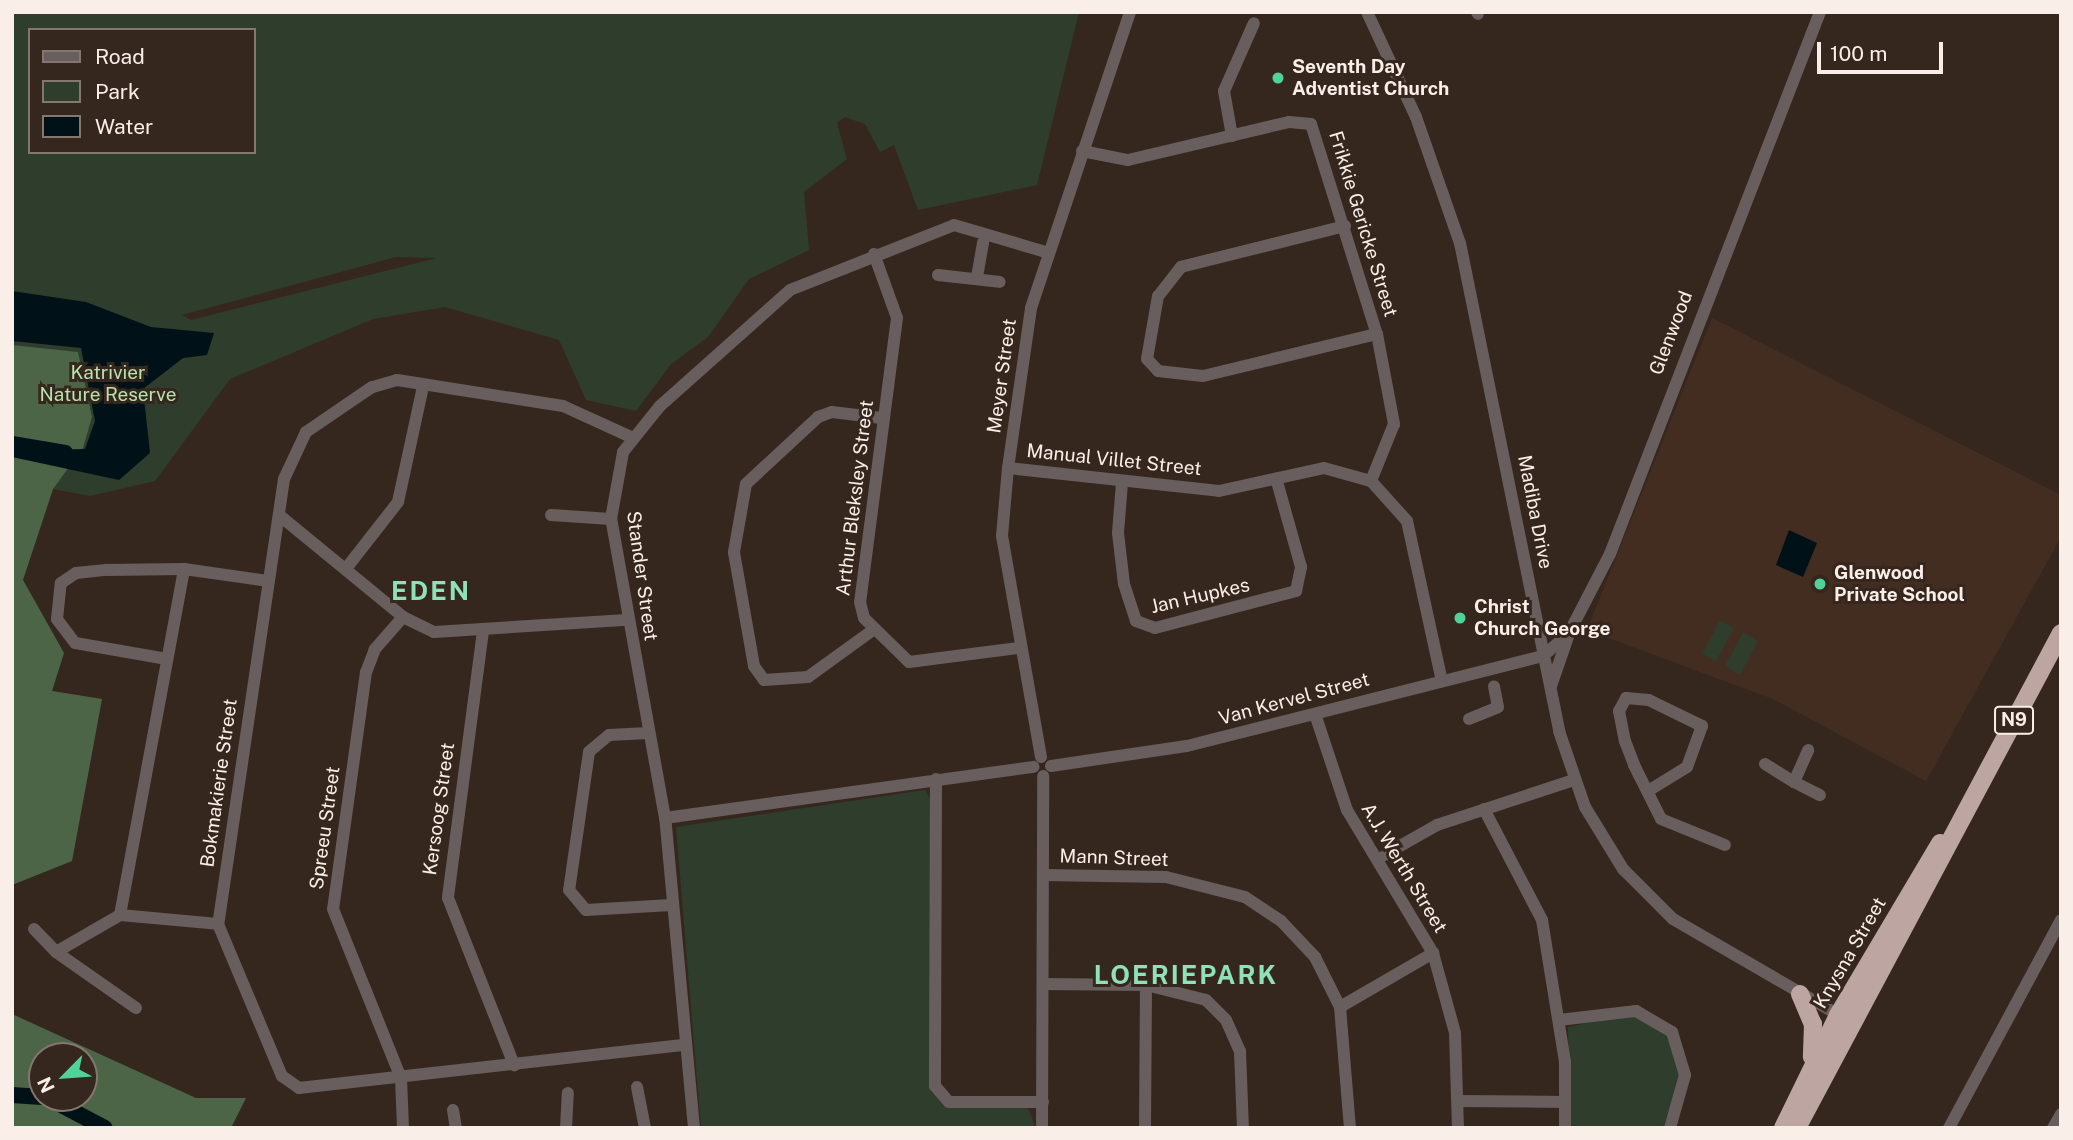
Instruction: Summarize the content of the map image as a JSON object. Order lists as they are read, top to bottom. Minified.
{"streets":{"highway":["N9","Knysna Street"],"street":["Frikkie Gericke Street","Glenwood","Meyer Street","Manual Villet Street","Arthur Bleksley Street","Madiba Drive","Stander Street","Jan Hupkes","Van Kervel Street","Bokmakierie Street","Kersoog Street","Spreeu Street","Mann Street","A.J. Werth Street"]},"crossings":[["Frikkie Gericke Street","Meyer Street"],["Frikkie Gericke Street","Manual Villet Street"],["Glenwood","Madiba Drive"],["Glenwood","Van Kervel Street"],["Meyer Street","Manual Villet Street"],["Meyer Street","Arthur Bleksley Street"],["Meyer Street","Stander Street"],["Meyer Street","Van Kervel Street"],["Meyer Street","Mann Street"],["Manual Villet Street","Jan Hupkes"],["Arthur Bleksley Street","Stander Street"],["Madiba Drive","Van Kervel Street"],["Madiba Drive","Knysna Street"],["Stander Street","Van Kervel Street"],["Stander Street","Bokmakierie Street"],["Van Kervel Street","A.J. Werth Street"]],"districts":["EDEN","LOERIEPARK"],"parks":["Katrivier Nature Reserve"],"places":["Seventh Day Adventist Church","Glenwood Private School","Christ Church George"],"legend":["Road","Park","Water"],"scale_bar":"100 m","north":"bottom left"}
